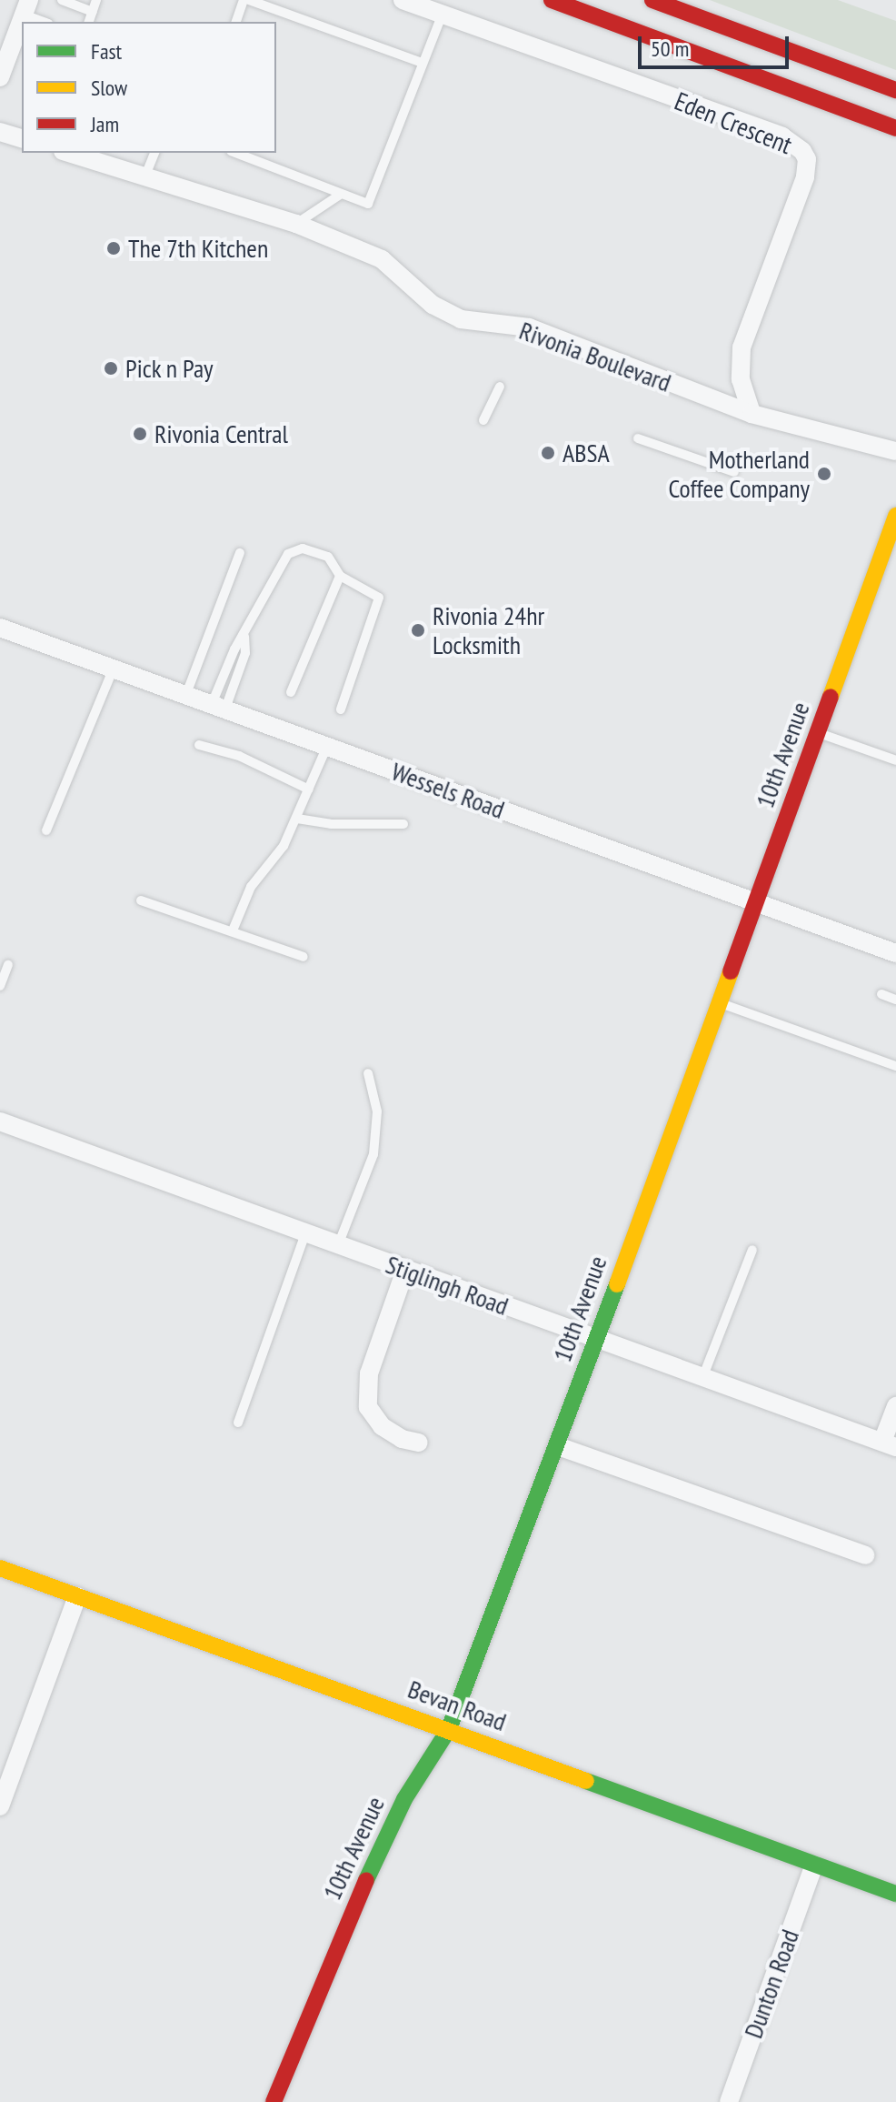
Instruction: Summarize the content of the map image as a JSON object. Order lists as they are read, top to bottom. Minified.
{"streets":{"street":["Eden Crescent","Rivonia Boulevard","10th Avenue","Wessels Road","Stiglingh Road","Bevan Road","Dunton Road"]},"crossings":[["Eden Crescent","Rivonia Boulevard"],["10th Avenue","Wessels Road"],["10th Avenue","Stiglingh Road"],["10th Avenue","Bevan Road"],["Bevan Road","Dunton Road"]],"places":["The 7th Kitchen","Pick n Pay","Rivonia Central","ABSA","Motherland Coffee Company","Rivonia 24hr Locksmith"],"legend":["Fast","Slow","Jam"],"scale_bar":"50 m"}
